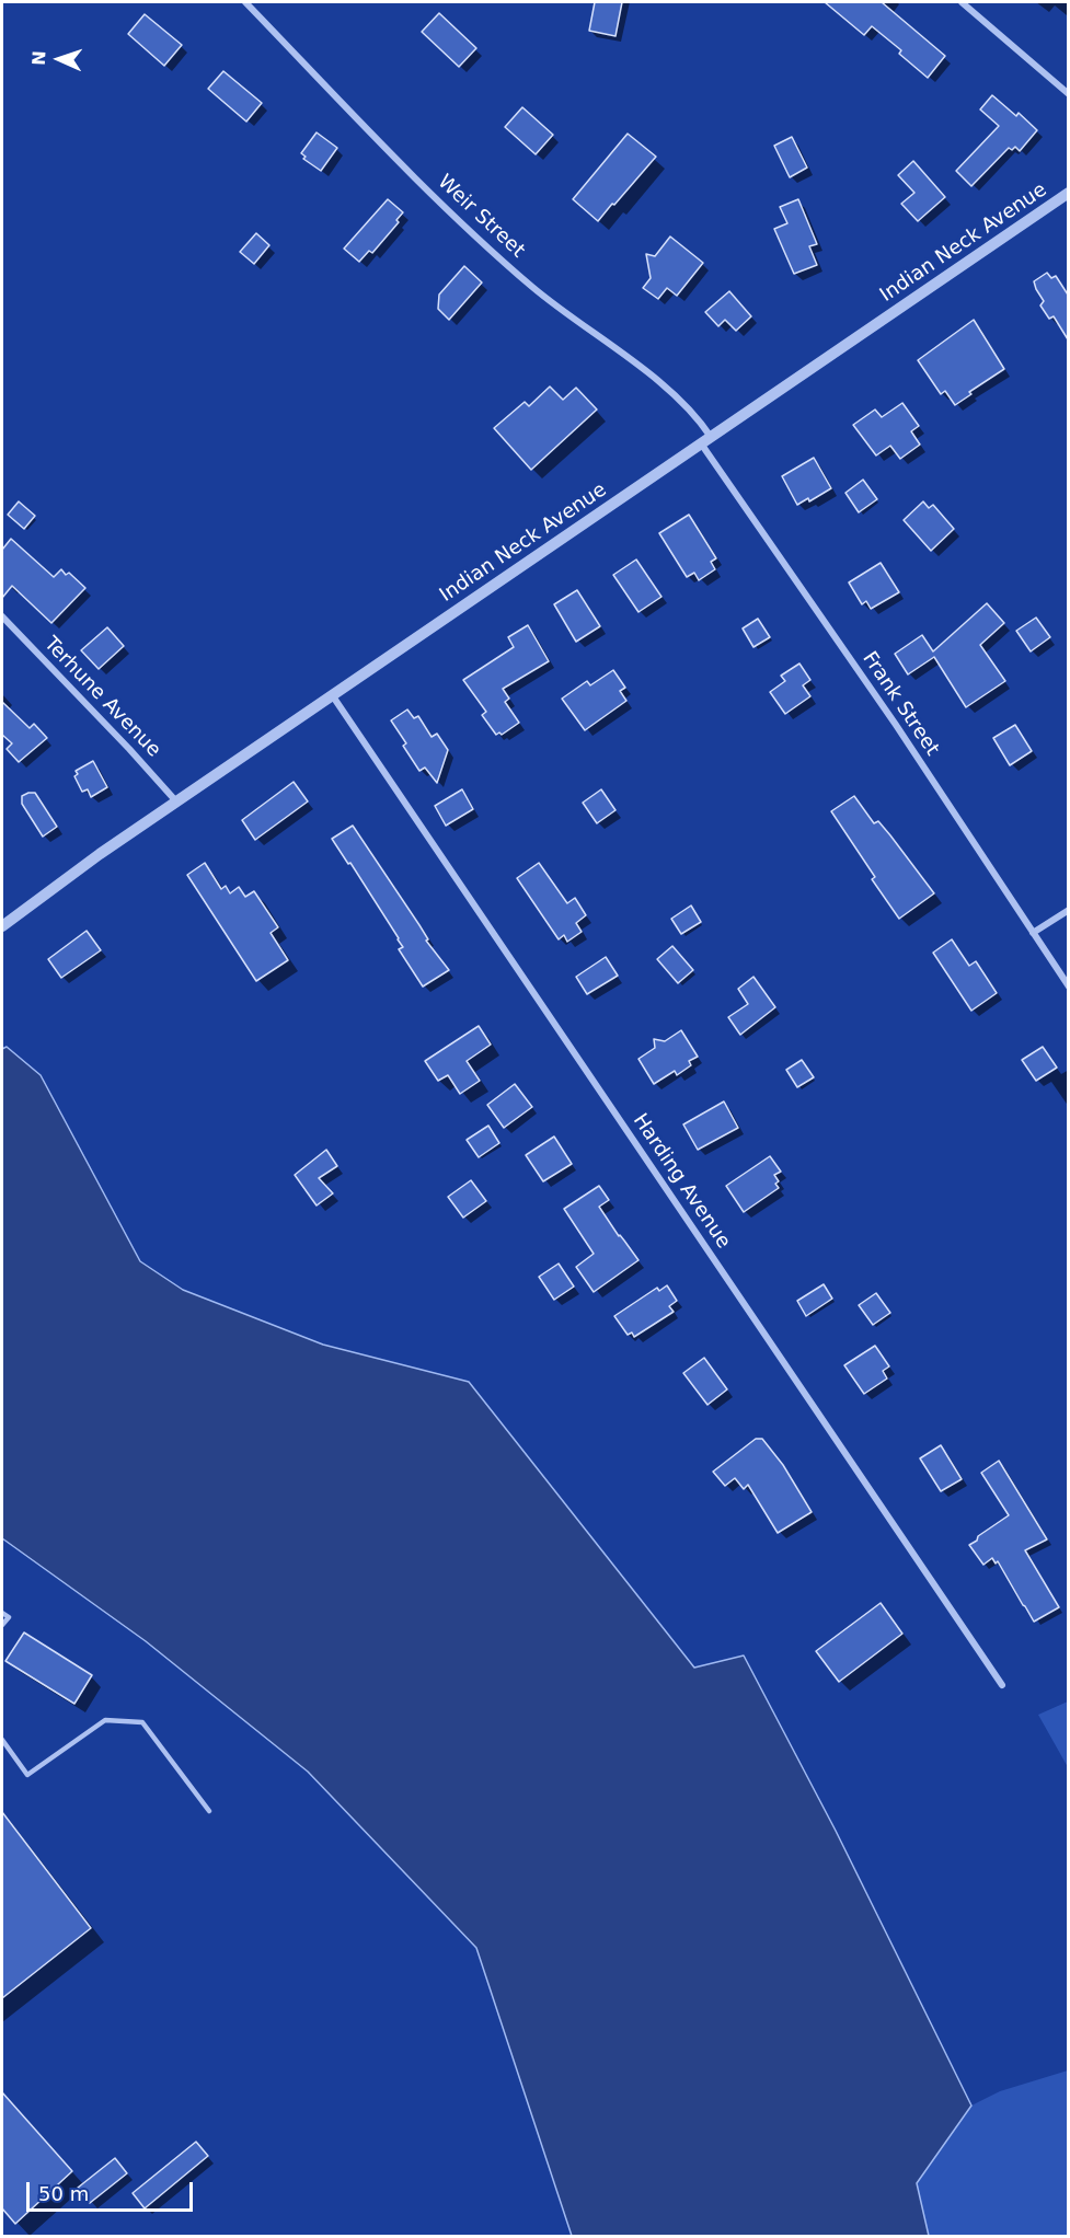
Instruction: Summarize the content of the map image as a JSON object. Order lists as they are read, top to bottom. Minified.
{"streets":{"street":["Weir Street","Indian Neck Avenue","Terhune Avenue","Frank Street","Harding Avenue"]},"crossings":[["Weir Street","Indian Neck Avenue"],["Weir Street","Frank Street"],["Indian Neck Avenue","Terhune Avenue"],["Indian Neck Avenue","Frank Street"],["Indian Neck Avenue","Harding Avenue"]],"scale_bar":"50 m","north":"left"}
